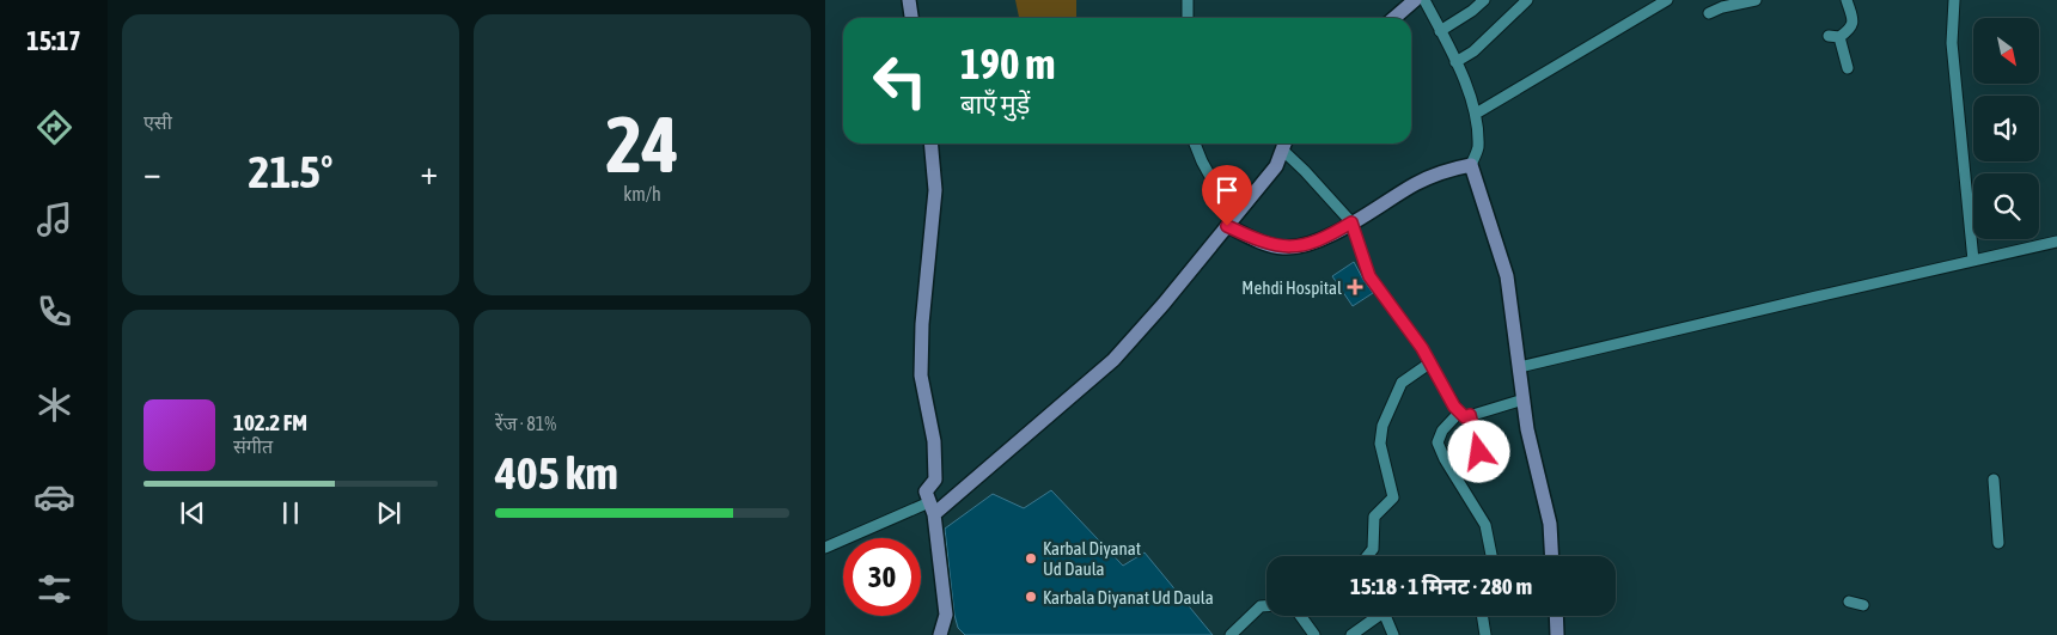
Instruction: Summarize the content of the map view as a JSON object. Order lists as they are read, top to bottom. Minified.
{"places":{"health":["Mehdi Hospital"],"other":["Karbal Diyanat Ud Daula","Karbala Diyanat Ud Daula"]},"north":"bottom right","page":{"tabs":"15:17","tile":["एसी",["24","km/h"],["रेंज · 81%","405 km"]],"turn":["190 m","बाएँ मुड़ें"],"heat":["−","21.5°","+"],"song":["102.2 FM","संगीत"],"limit":"30","trip":"15:18 · 1 मिनट · 280 m"}}
